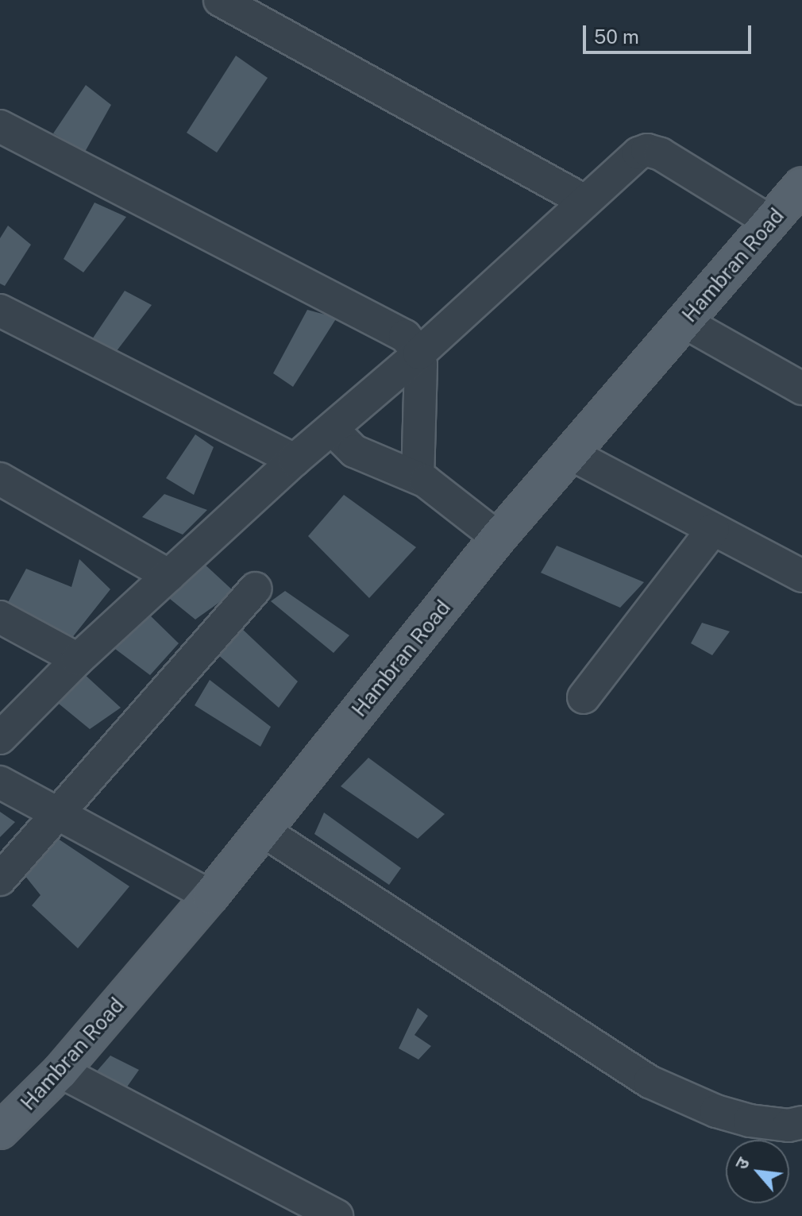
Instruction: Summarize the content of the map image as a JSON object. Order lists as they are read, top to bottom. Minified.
{"streets":{"main road":["Hambran Road"]},"scale_bar":"50 m","north":"top left"}
